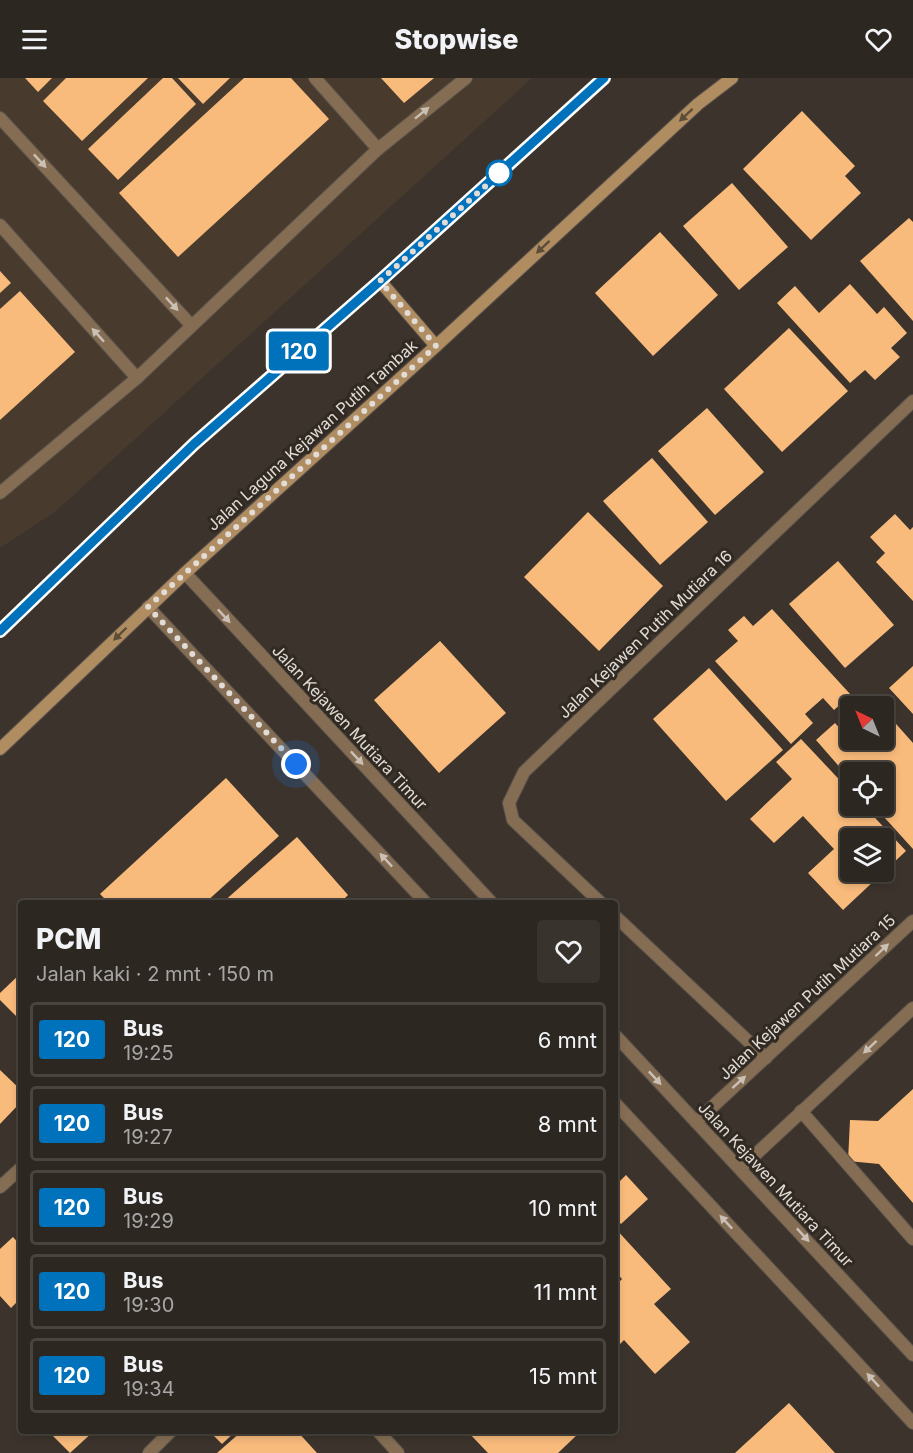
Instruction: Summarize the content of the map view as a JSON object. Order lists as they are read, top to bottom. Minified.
{"streets":{"street":["Jalan Laguna Kejawan Putih Tambak","Jalan Kejawen Putih Mutiara 16","Jalan Kejawen Mutiara Timur","Jalan Kejawen Putih Mutiara 15"]},"crossings":[["Jalan Laguna Kejawan Putih Tambak","Jalan Kejawen Mutiara Timur"],["Jalan Kejawen Mutiara Timur","Jalan Kejawen Putih Mutiara 15"]],"lines":["bus line 120"],"north":"top left","page":{"header":"Stopwise","on_map":"120","heading":["PCM","Jalan kaki · 2 mnt · 150 m"],"list":[{"mark":"120","name":"Bus","note":"19:25","value":"6 mnt"},{"mark":"120","name":"Bus","note":"19:27","value":"8 mnt"},{"mark":"120","name":"Bus","note":"19:29","value":"10 mnt"},{"mark":"120","name":"Bus","note":"19:30","value":"11 mnt"},{"mark":"120","name":"Bus","note":"19:34","value":"15 mnt"}]}}
